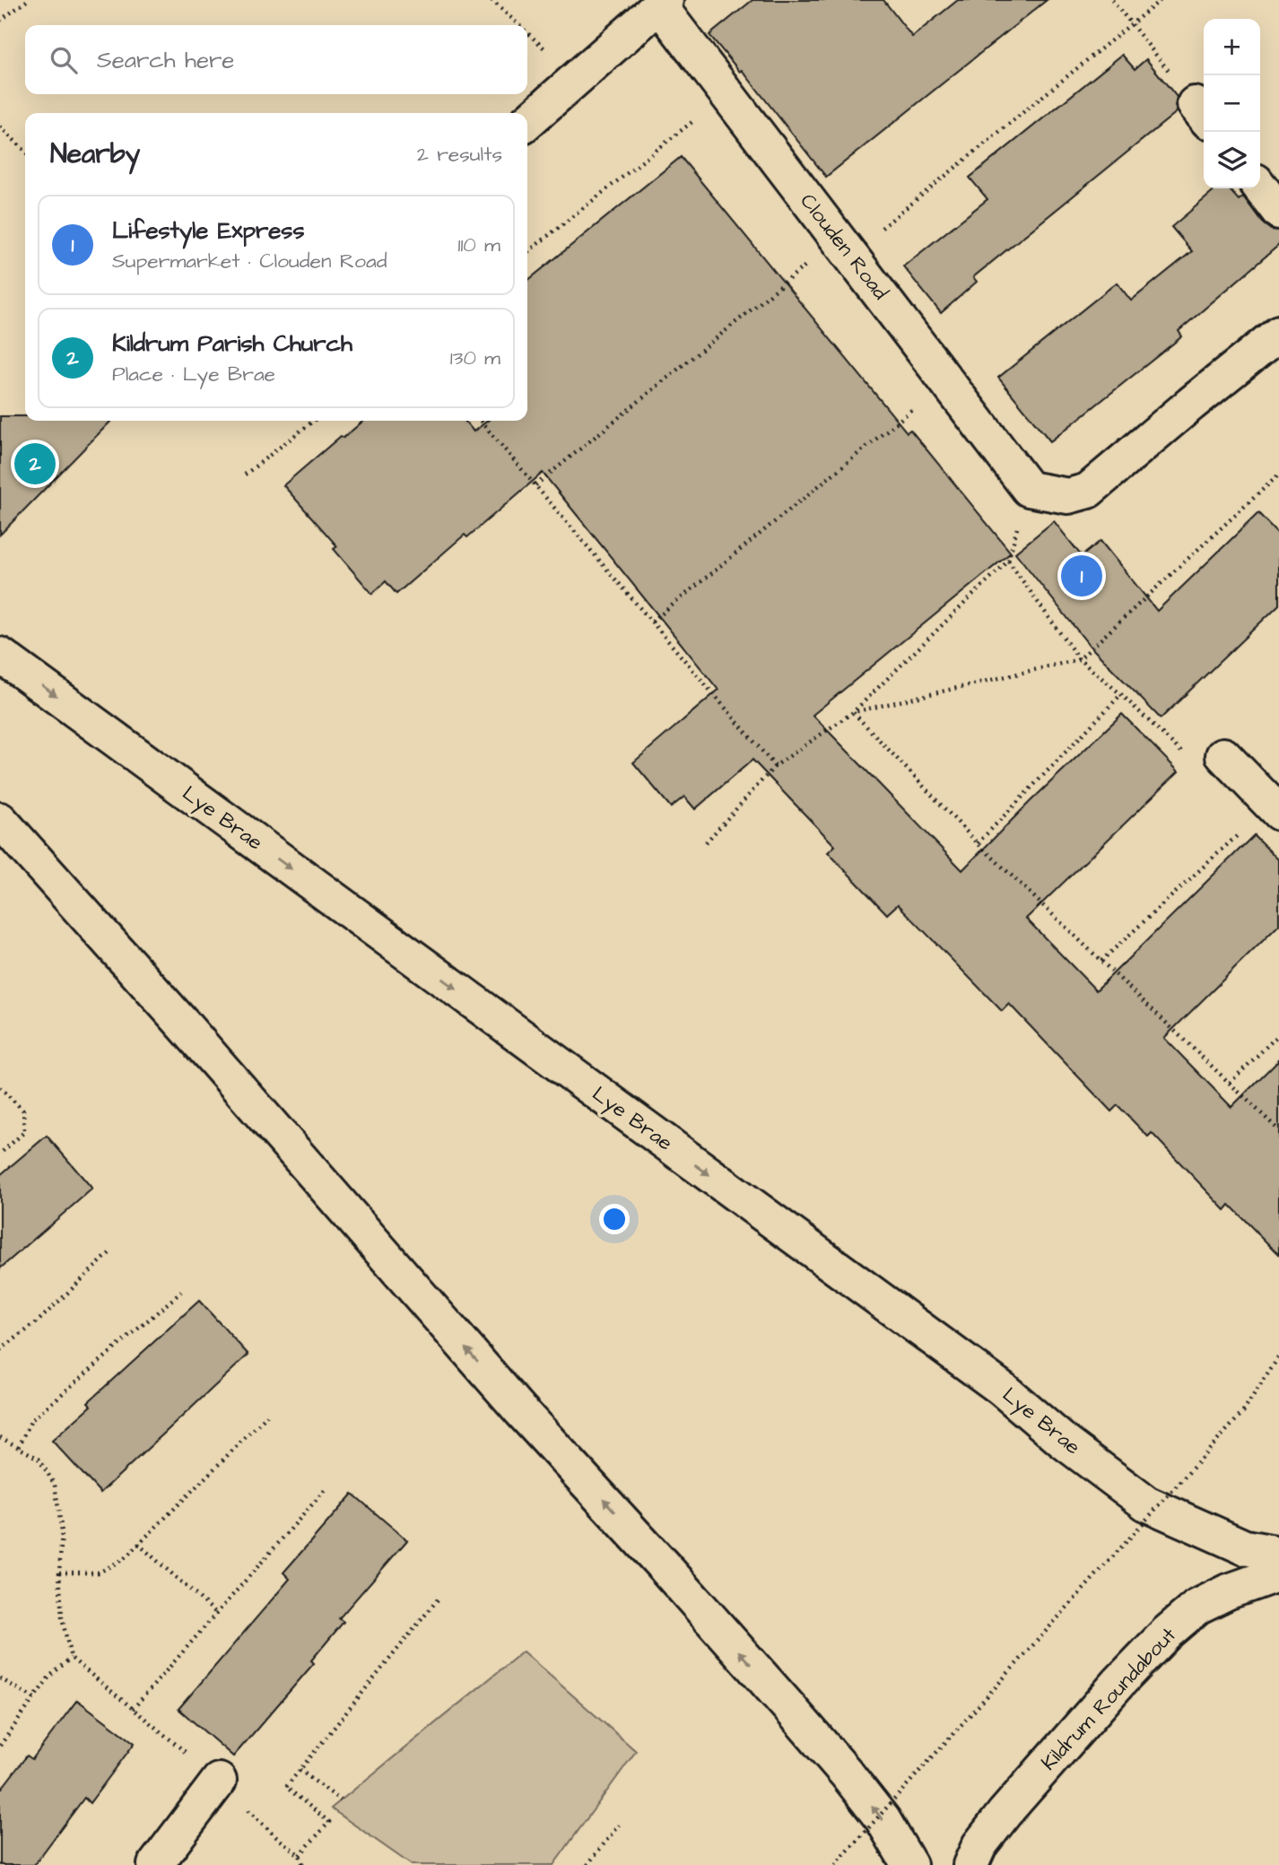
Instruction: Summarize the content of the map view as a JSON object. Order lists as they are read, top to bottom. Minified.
{"streets":{"main road":["Clouden Road","Lye Brae","Kildrum Roundabout"]},"page":{"map_buttons":["+","−"],"search":"Search here","heading":["Nearby","2 results"],"list":[{"mark":"1","name":"Lifestyle Express","note":"Supermarket · Clouden Road","value":"110 m"},{"mark":"2","name":"Kildrum Parish Church","note":"Place · Lye Brae","value":"130 m"}],"pins":["2","1"]}}
